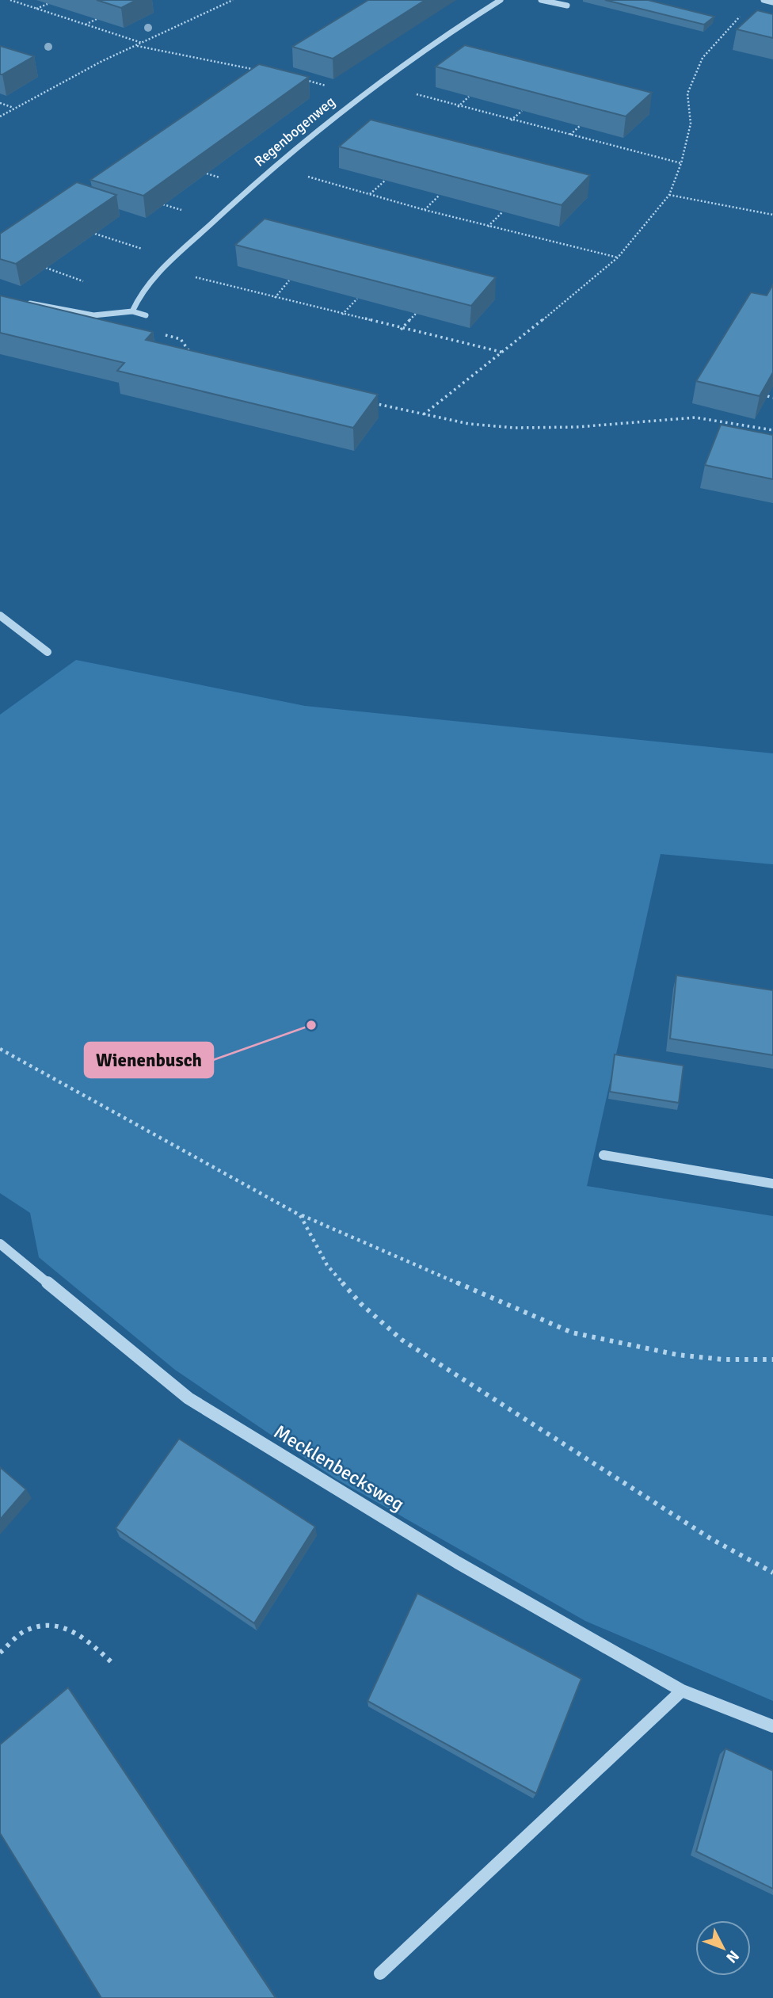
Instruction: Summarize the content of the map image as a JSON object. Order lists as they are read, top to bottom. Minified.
{"streets":{"street":["Regenbogenweg","Mecklenbecksweg"]},"places":["Wienenbusch"],"north":"bottom right"}
